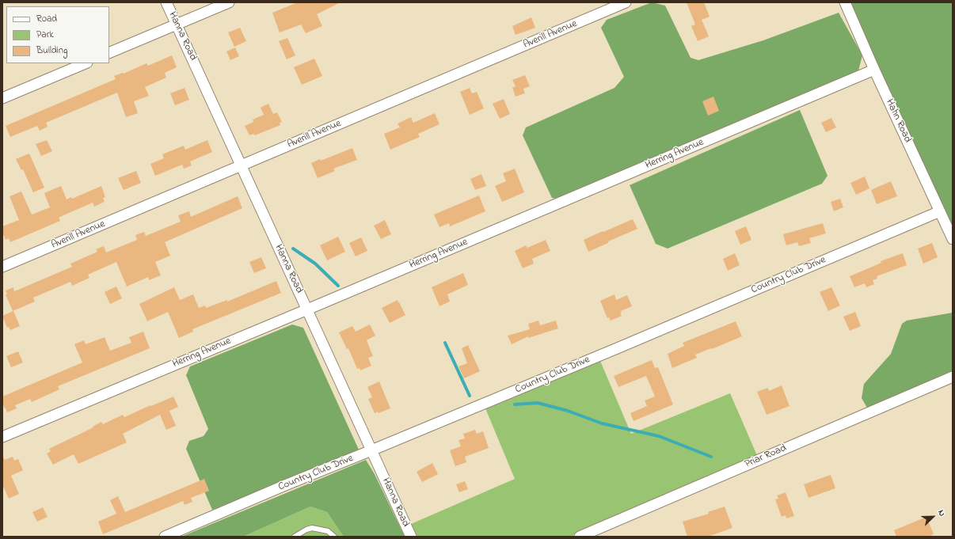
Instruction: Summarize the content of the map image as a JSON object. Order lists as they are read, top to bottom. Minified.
{"streets":{"street":["Averill Avenue","Hanna Road","Hahn Road","Herring Avenue","Country Club Drive","Priar Road"]},"crossings":[["Averill Avenue","Hanna Road"],["Hanna Road","Herring Avenue"],["Hanna Road","Country Club Drive"],["Hahn Road","Herring Avenue"],["Hahn Road","Country Club Drive"]],"legend":["Road","Park","Building"],"north":"top right"}
